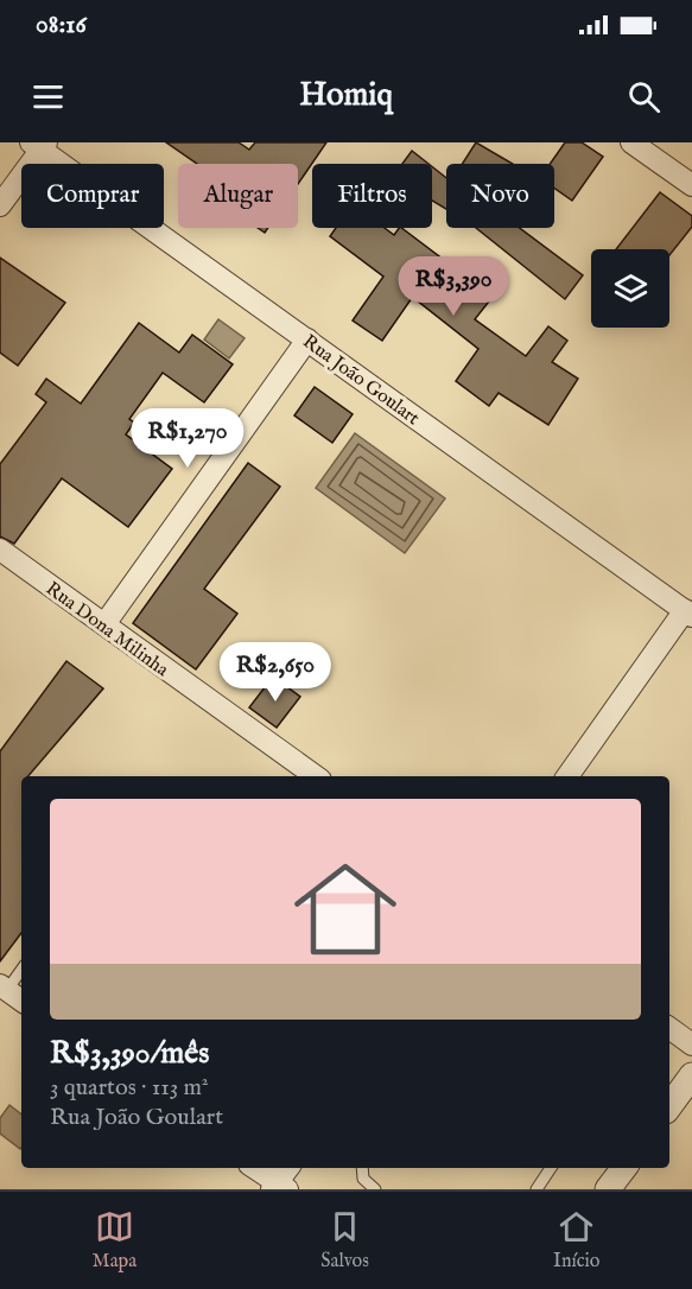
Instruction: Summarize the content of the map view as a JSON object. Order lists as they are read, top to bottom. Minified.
{"streets":{"street":["Rua João Goulart","Rua Dona Milinha"]},"page":{"status":"08:16","header":"Homiq","chip":["Comprar","Alugar","Filtros","Novo"],"price":["R$3,390","R$1,270","R$2,650"],"list":[{"name":"R$3,390/mês","note":"3 quartos · 113 m² · Rua João Goulart"}],"tabs":["Mapa","Salvos","Início"]}}
